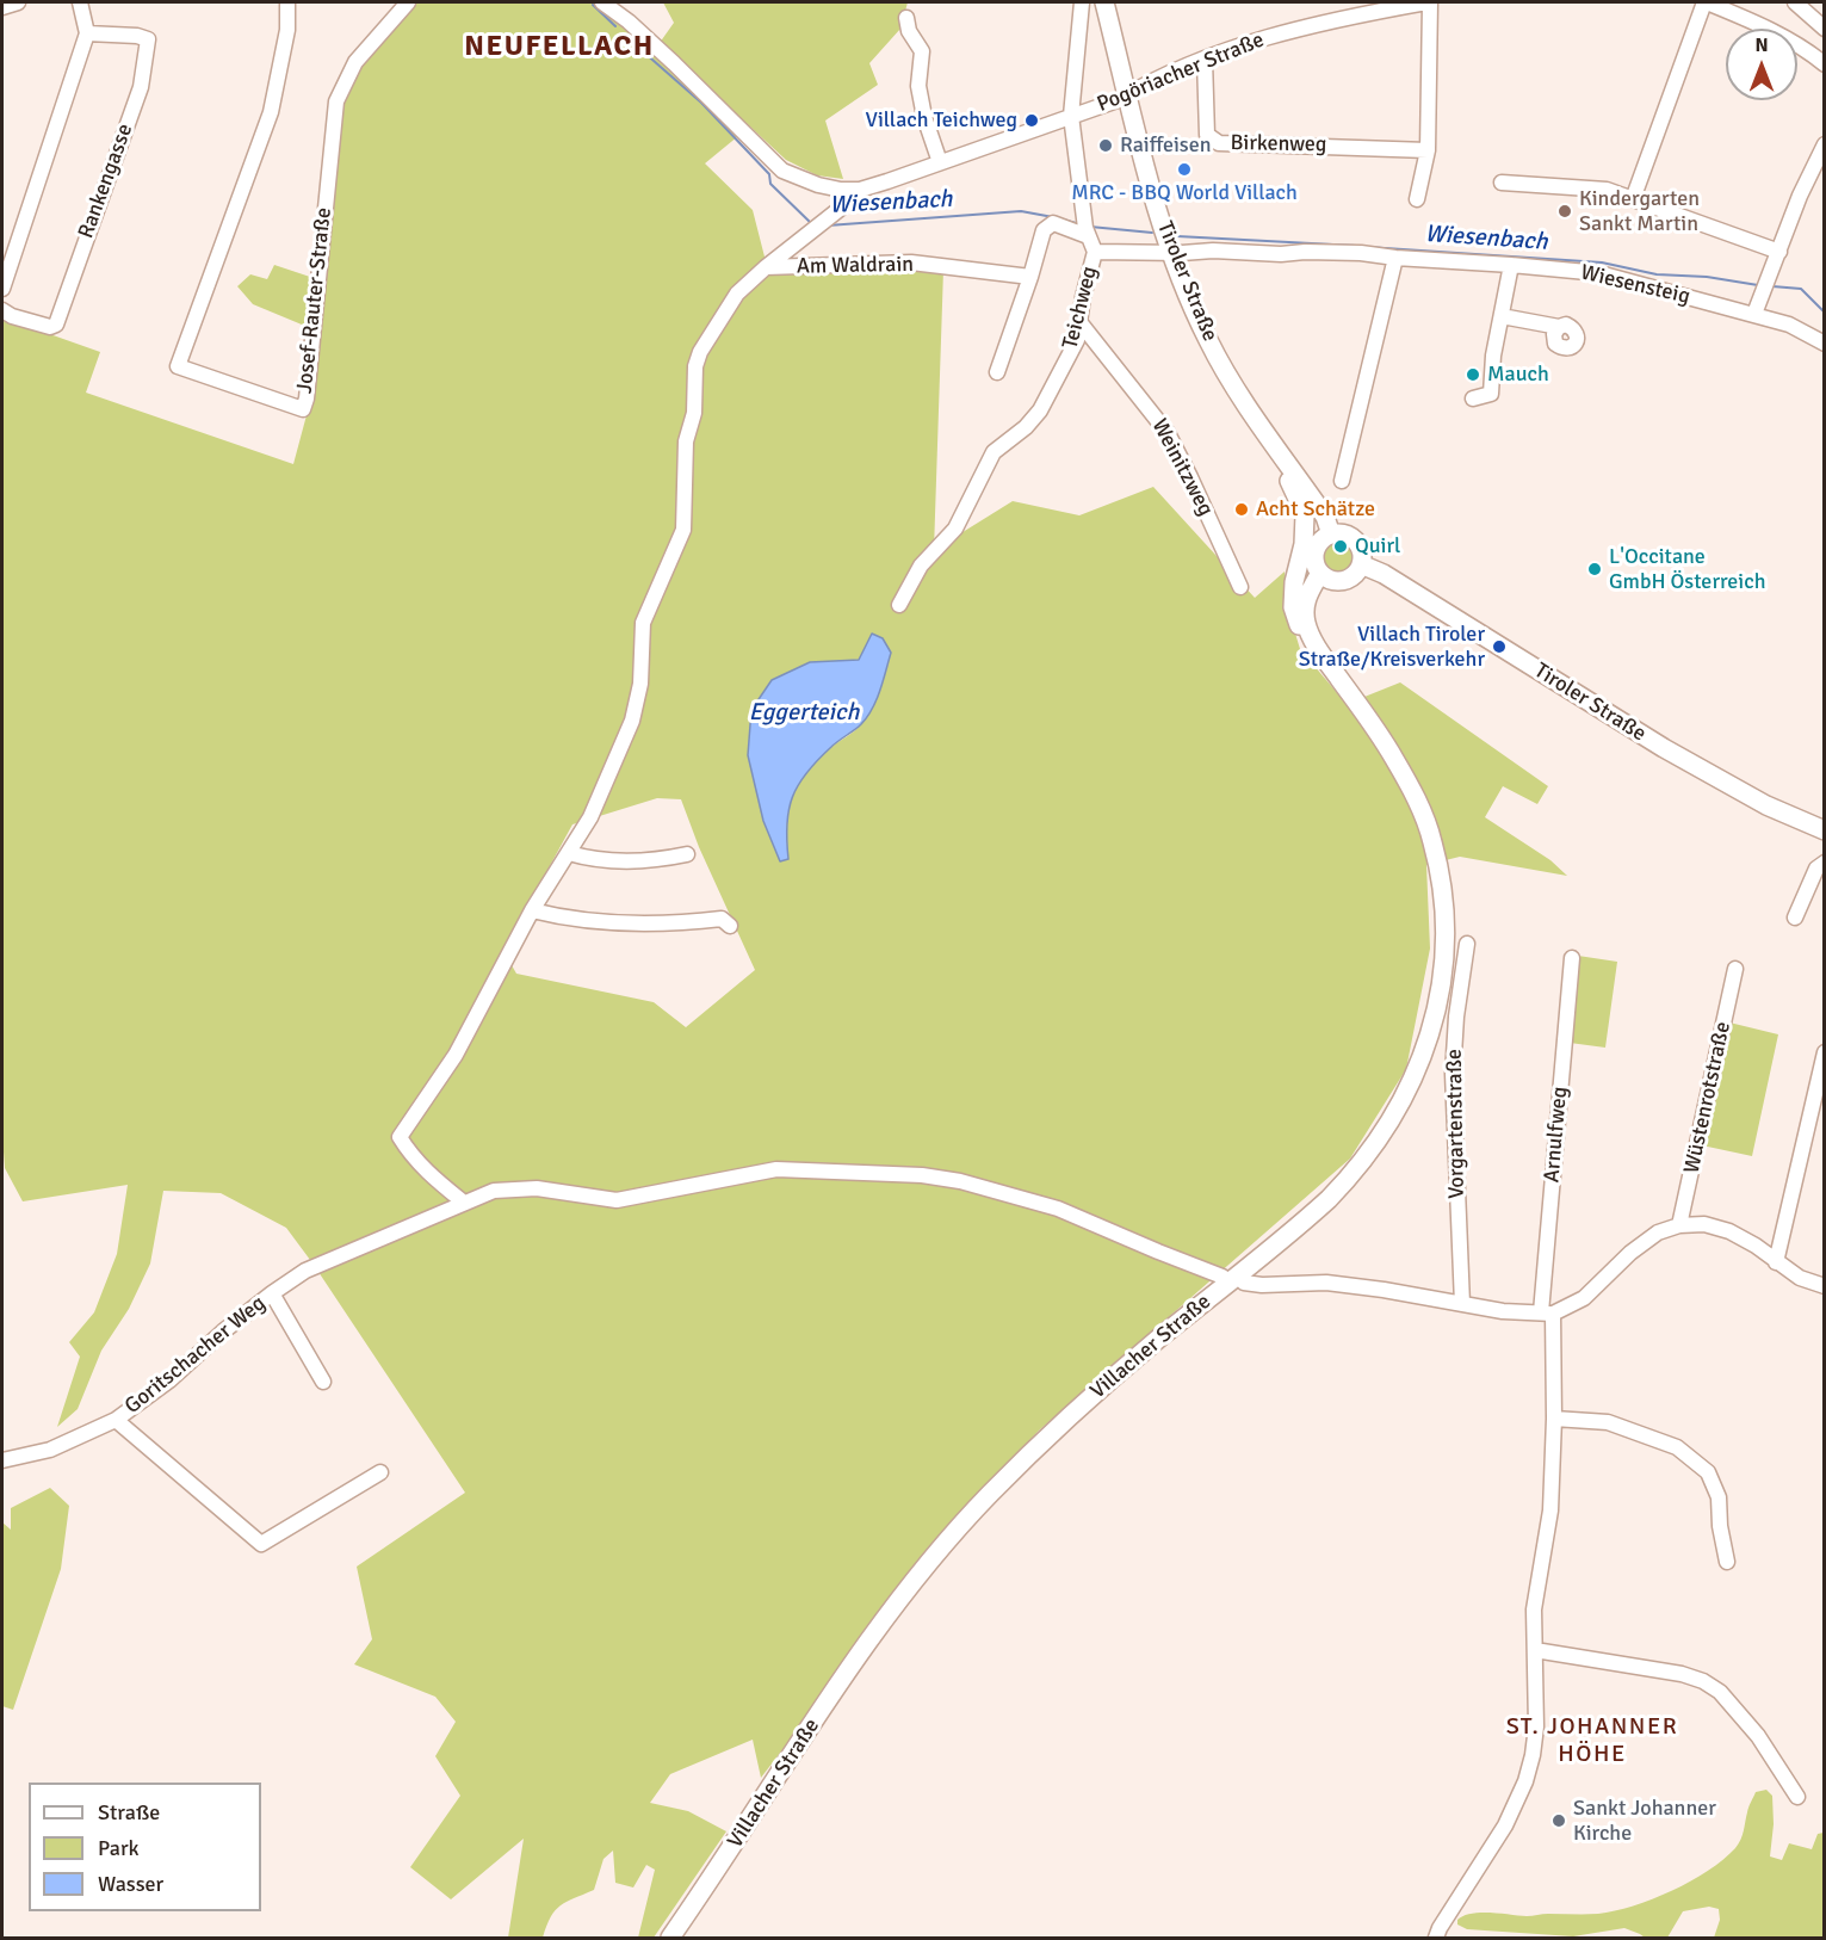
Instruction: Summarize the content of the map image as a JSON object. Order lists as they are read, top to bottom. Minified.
{"streets":{"main road":["Tiroler Straße","Villacher Straße"],"street":["Pogöriacher Straße","Birkenweg","Rankengasse","Am Waldrain","Wiesensteig","Josef-Rauter-Straße","Teichweg","Weinitzweg","Wüstenrotstraße","Vorgartenstraße","Arnulfweg","Goritschacher Weg"]},"crossings":[["Pogöriacher Straße","Birkenweg"],["Pogöriacher Straße","Tiroler Straße"],["Pogöriacher Straße","Teichweg"],["Tiroler Straße","Wiesensteig"],["Teichweg","Weinitzweg"]],"districts":["NEUFELLACH","ST. JOHANNER HÖHE"],"water":["Wiesenbach","Eggerteich"],"places":["Villach Teichweg","Raiffeisen","MRC - BBQ World Villach","Kindergarten Sankt Martin","Mauch","Acht Schätze","Quirl","L'Occitane GmbH Österreich","Villach Tiroler Straße/Kreisverkehr","Sankt Johanner Kirche"],"legend":["Straße","Park","Wasser"],"north":"top"}
